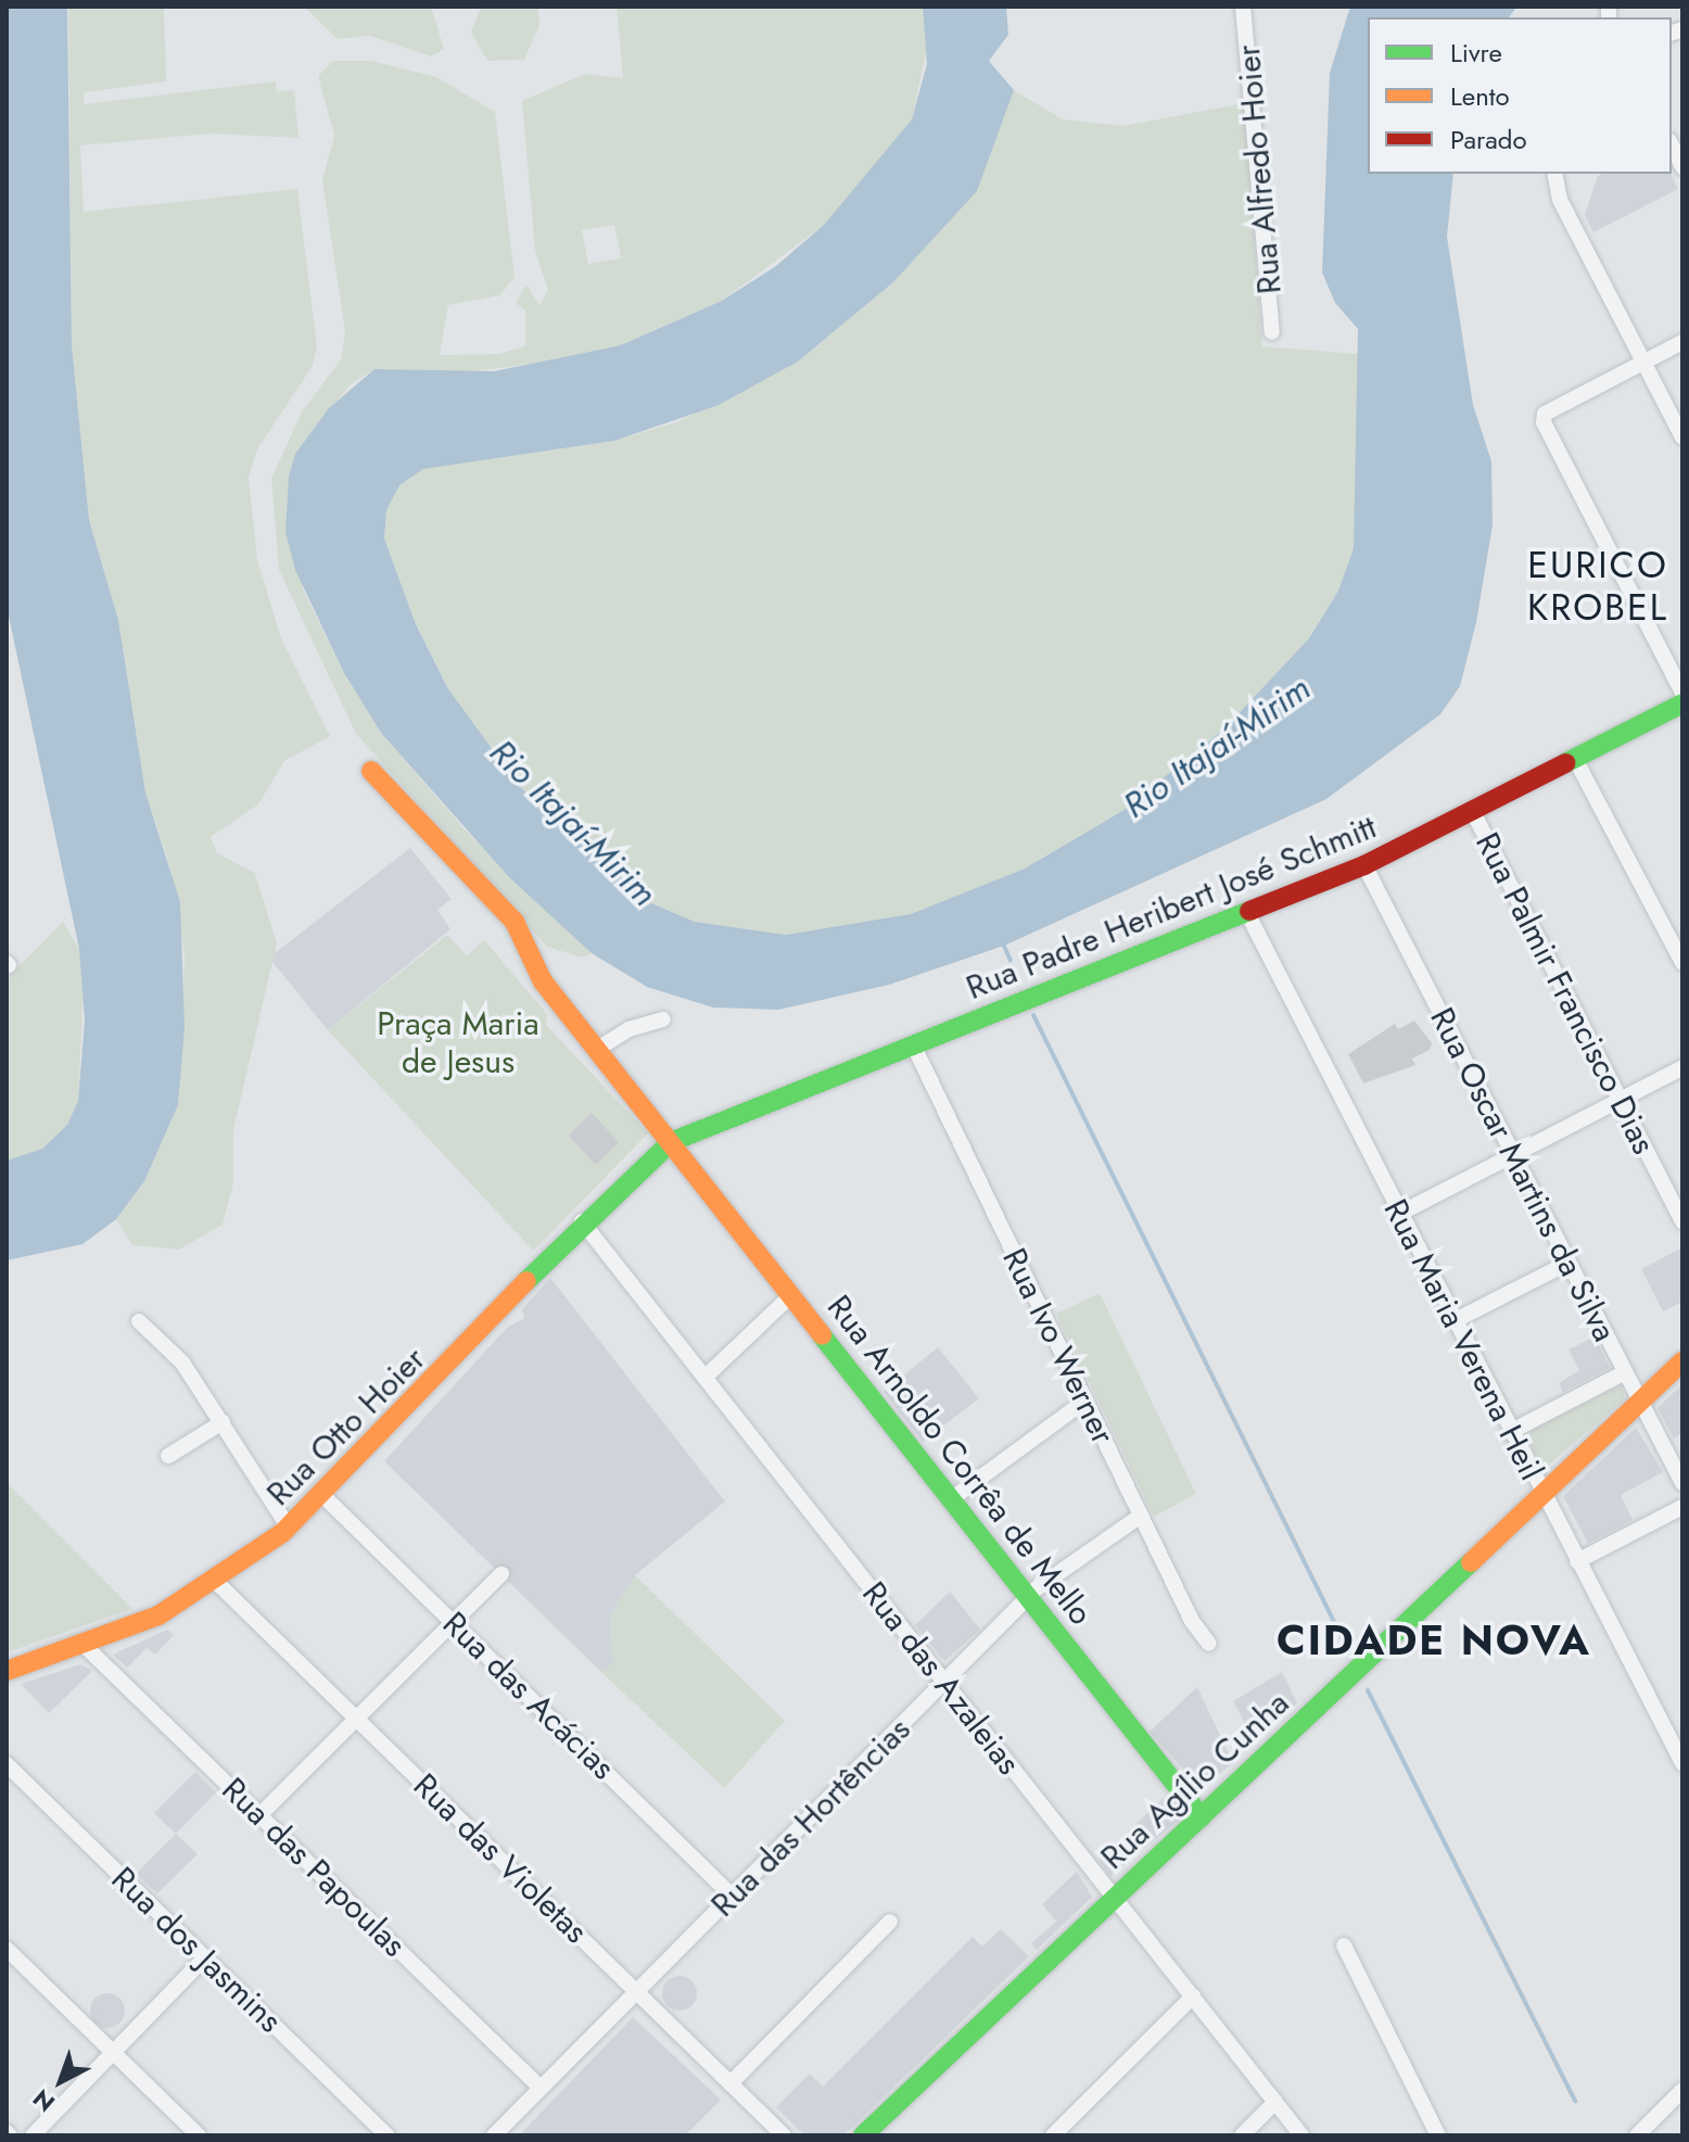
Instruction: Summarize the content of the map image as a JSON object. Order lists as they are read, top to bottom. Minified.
{"streets":{"street":["Rua Alfredo Hoier","Rua Padre Heribert José Schmitt","Rua Palmir Francisco Dias","Rua Oscar Martins da Silva","Rua Maria Verena Heil","Rua Ivo Werner","Rua Otto Hoier","Rua Arnoldo Corrêa de Mello","Rua das Azaleias","Rua das Acácias","Rua Agílio Cunha","Rua das Hortências","Rua das Violetas","Rua das Papoulas","Rua dos Jasmins"]},"crossings":[["Rua Padre Heribert José Schmitt","Rua Palmir Francisco Dias"],["Rua Padre Heribert José Schmitt","Rua Oscar Martins da Silva"],["Rua Padre Heribert José Schmitt","Rua Maria Verena Heil"],["Rua Padre Heribert José Schmitt","Rua Ivo Werner"],["Rua Padre Heribert José Schmitt","Rua Otto Hoier"],["Rua Padre Heribert José Schmitt","Rua Arnoldo Corrêa de Mello"],["Rua Oscar Martins da Silva","Rua Agílio Cunha"],["Rua Maria Verena Heil","Rua Agílio Cunha"],["Rua Ivo Werner","Rua das Hortências"],["Rua Otto Hoier","Rua Arnoldo Corrêa de Mello"],["Rua Otto Hoier","Rua das Azaleias"],["Rua Otto Hoier","Rua das Acácias"],["Rua Otto Hoier","Rua das Violetas"],["Rua Otto Hoier","Rua das Papoulas"],["Rua Arnoldo Corrêa de Mello","Rua Agílio Cunha"],["Rua Arnoldo Corrêa de Mello","Rua das Hortências"],["Rua das Azaleias","Rua Agílio Cunha"],["Rua das Azaleias","Rua das Hortências"],["Rua das Acácias","Rua das Hortências"],["Rua das Hortências","Rua das Violetas"],["Rua das Hortências","Rua das Papoulas"]],"districts":["EURICO KROBEL","CIDADE NOVA"],"water":["Rio Itajaí-Mirim"],"parks":["Praça Maria de Jesus"],"legend":["Livre","Lento","Parado"],"north":"bottom left"}
